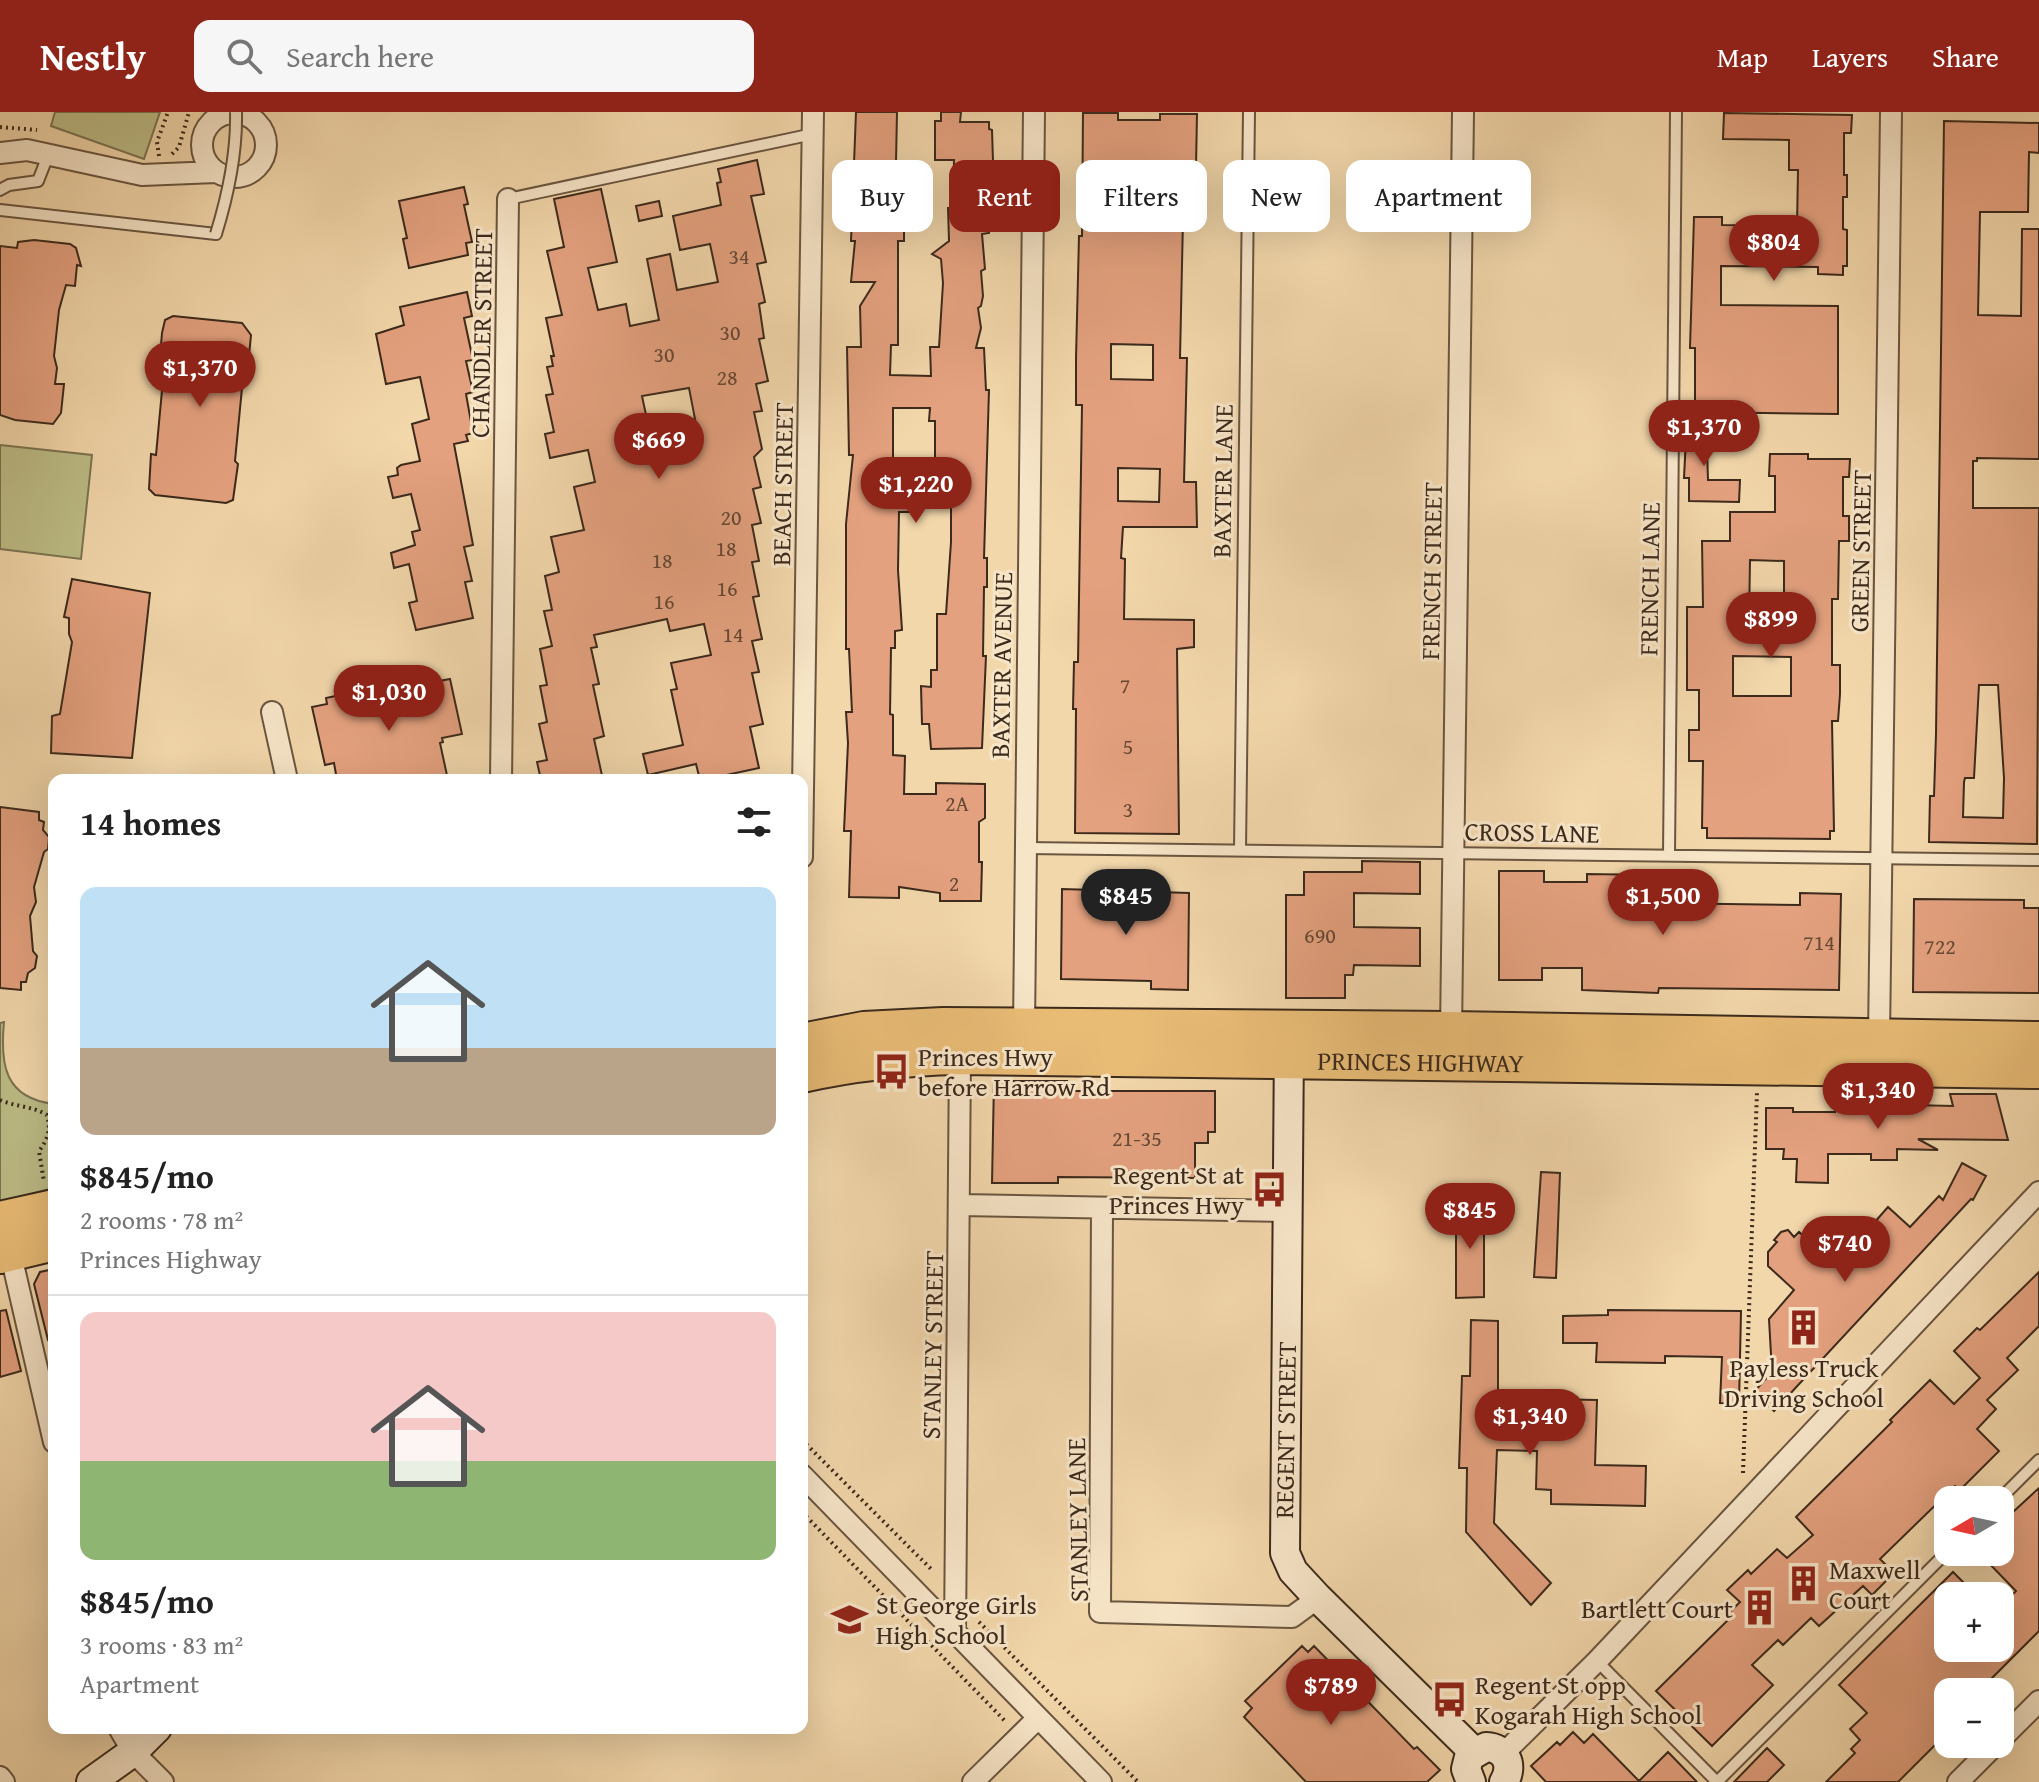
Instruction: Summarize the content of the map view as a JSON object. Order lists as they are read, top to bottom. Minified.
{"streets":{"highway":["PRINCES HIGHWAY"],"main road":["REGENT STREET"],"street":["CHANDLER STREET","BEACH STREET","GREEN STREET","FRENCH STREET","BAXTER AVENUE","STANLEY STREET","STANLEY LANE"],"lane":["BAXTER LANE","FRENCH LANE","CROSS LANE"]},"crossings":[["CHANDLER STREET","BEACH STREET"],["BAXTER LANE","CROSS LANE"],["GREEN STREET","CROSS LANE"],["GREEN STREET","PRINCES HIGHWAY"],["FRENCH STREET","CROSS LANE"],["FRENCH STREET","PRINCES HIGHWAY"],["FRENCH LANE","CROSS LANE"],["BAXTER AVENUE","CROSS LANE"],["BAXTER AVENUE","PRINCES HIGHWAY"],["PRINCES HIGHWAY","STANLEY STREET"],["PRINCES HIGHWAY","REGENT STREET"],["REGENT STREET","STANLEY LANE"]],"places":{"bus stop":["Princes Hwy before Harrow Rd","Regent St at Princes Hwy","Regent St opp Kogarah High School"],"building":["Payless Truck Driving School","Maxwell Court","Bartlett Court"],"school or university":["St George Girls High School"]},"house_numbers":["34","30","30","28","20","18","18","16","16","14","7","5","2A","3","2","690","714","722","21-35"],"north":"left","page":{"header":"Nestly","search":"Search here","nav":["Map","Layers","Share"],"chip":["Buy","Rent","Filters","New","Apartment"],"price":["$804","$1,370","$1,370","$669","$1,220","$899","$1,030","$845","$1,500","$1,340","$845","$740","$1,340","$789"],"heading":"14 homes","list":[{"name":"$845/mo","note":"2 rooms · 78 m² · Princes Highway"},{"name":"$845/mo","note":"3 rooms · 83 m² · Apartment"}],"map_buttons":["+","−"]}}
